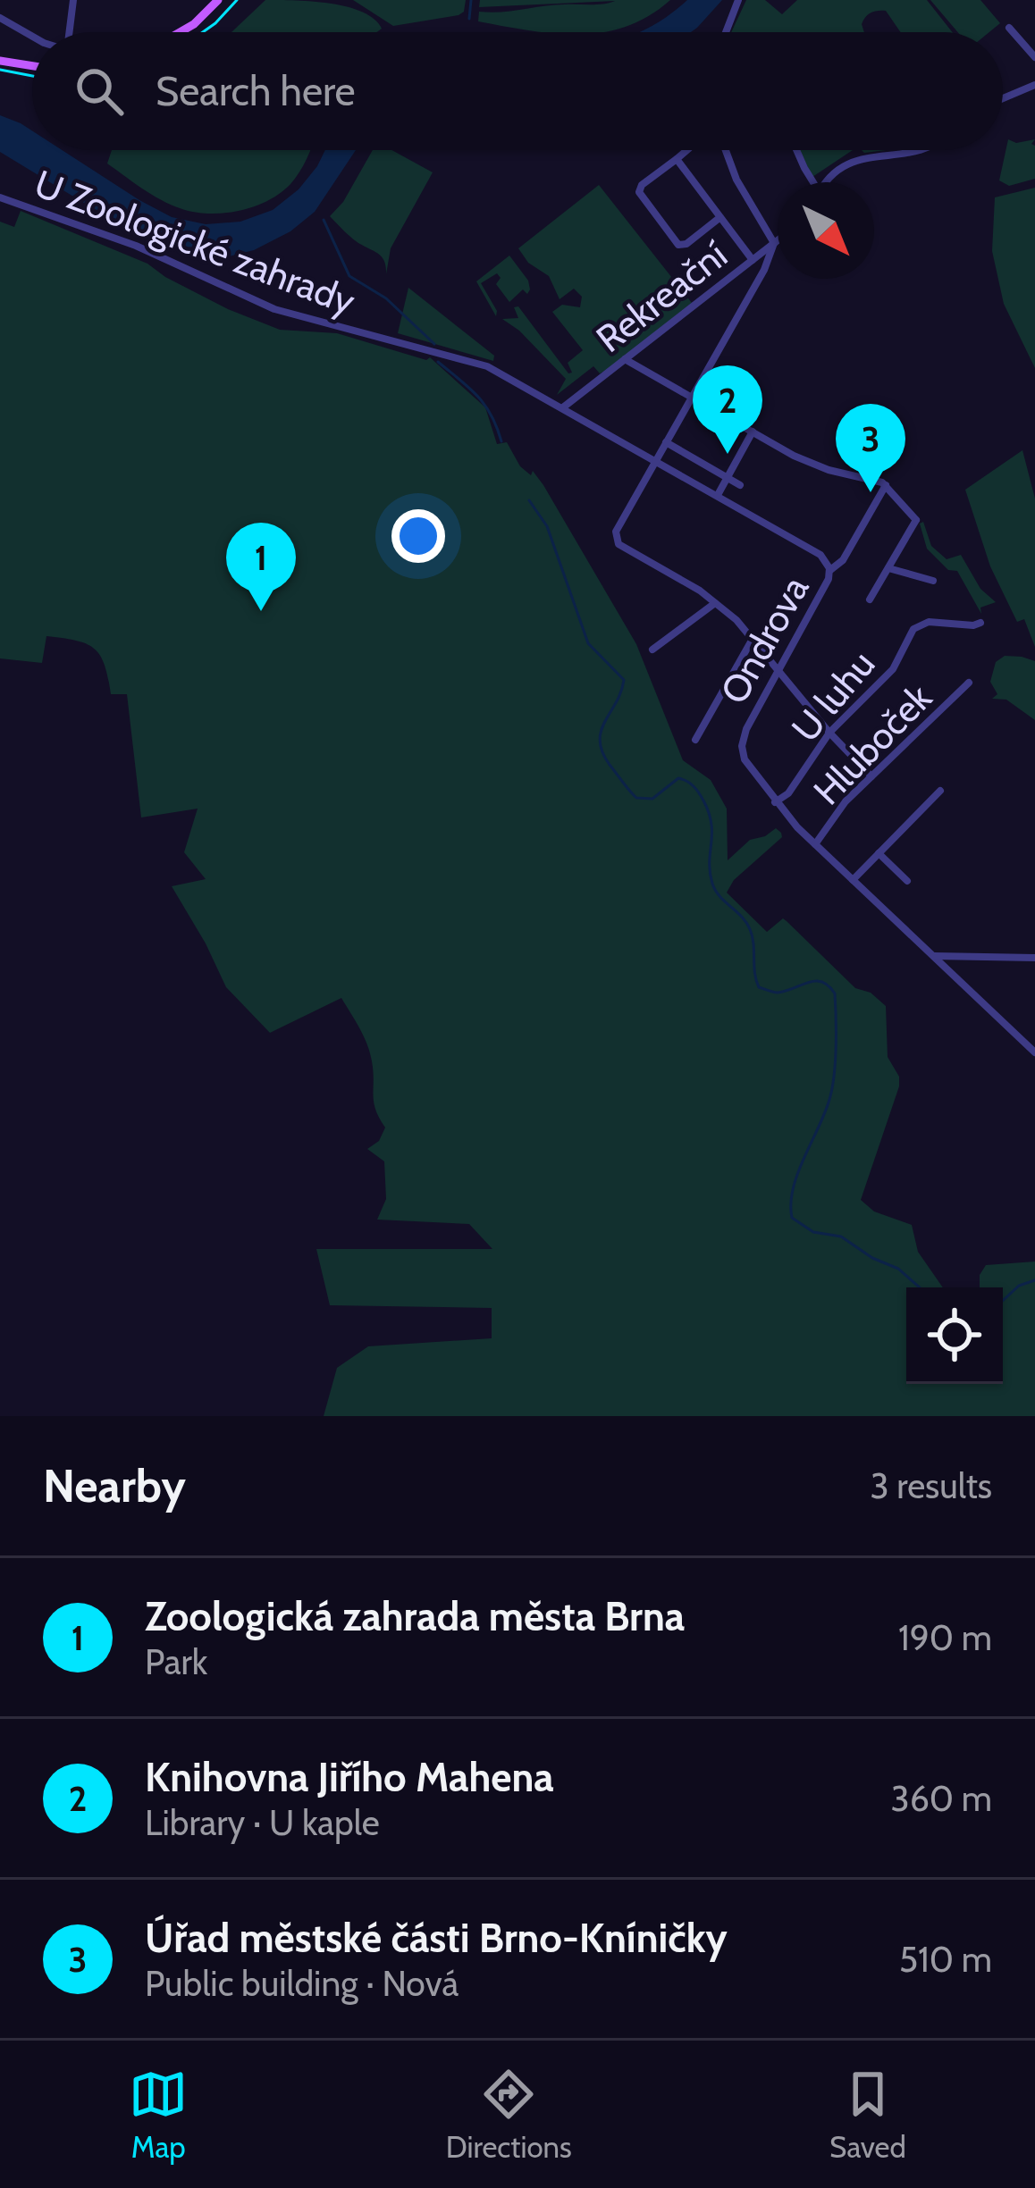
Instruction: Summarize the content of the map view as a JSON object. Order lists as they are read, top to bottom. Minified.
{"streets":{"street":["U Zoologické zahrady","Rekreační","Ondrova","U luhu","Hluboček"]},"crossings":[["U Zoologické zahrady","Ondrova"],["Rekreační","Ondrova"],["Ondrova","U luhu"],["Ondrova","Hluboček"]],"north":"bottom right","page":{"search":"Search here","pins":["2","3","1"],"heading":["Nearby","3 results"],"list":[{"mark":"1","name":"Zoologická zahrada města Brna","note":"Park","value":"190 m"},{"mark":"2","name":"Knihovna Jiřího Mahena","note":"Library · U kaple","value":"360 m"},{"mark":"3","name":"Úřad městské části Brno-Kníničky","note":"Public building · Nová","value":"510 m"}],"nav":["Map","Directions","Saved"]}}
